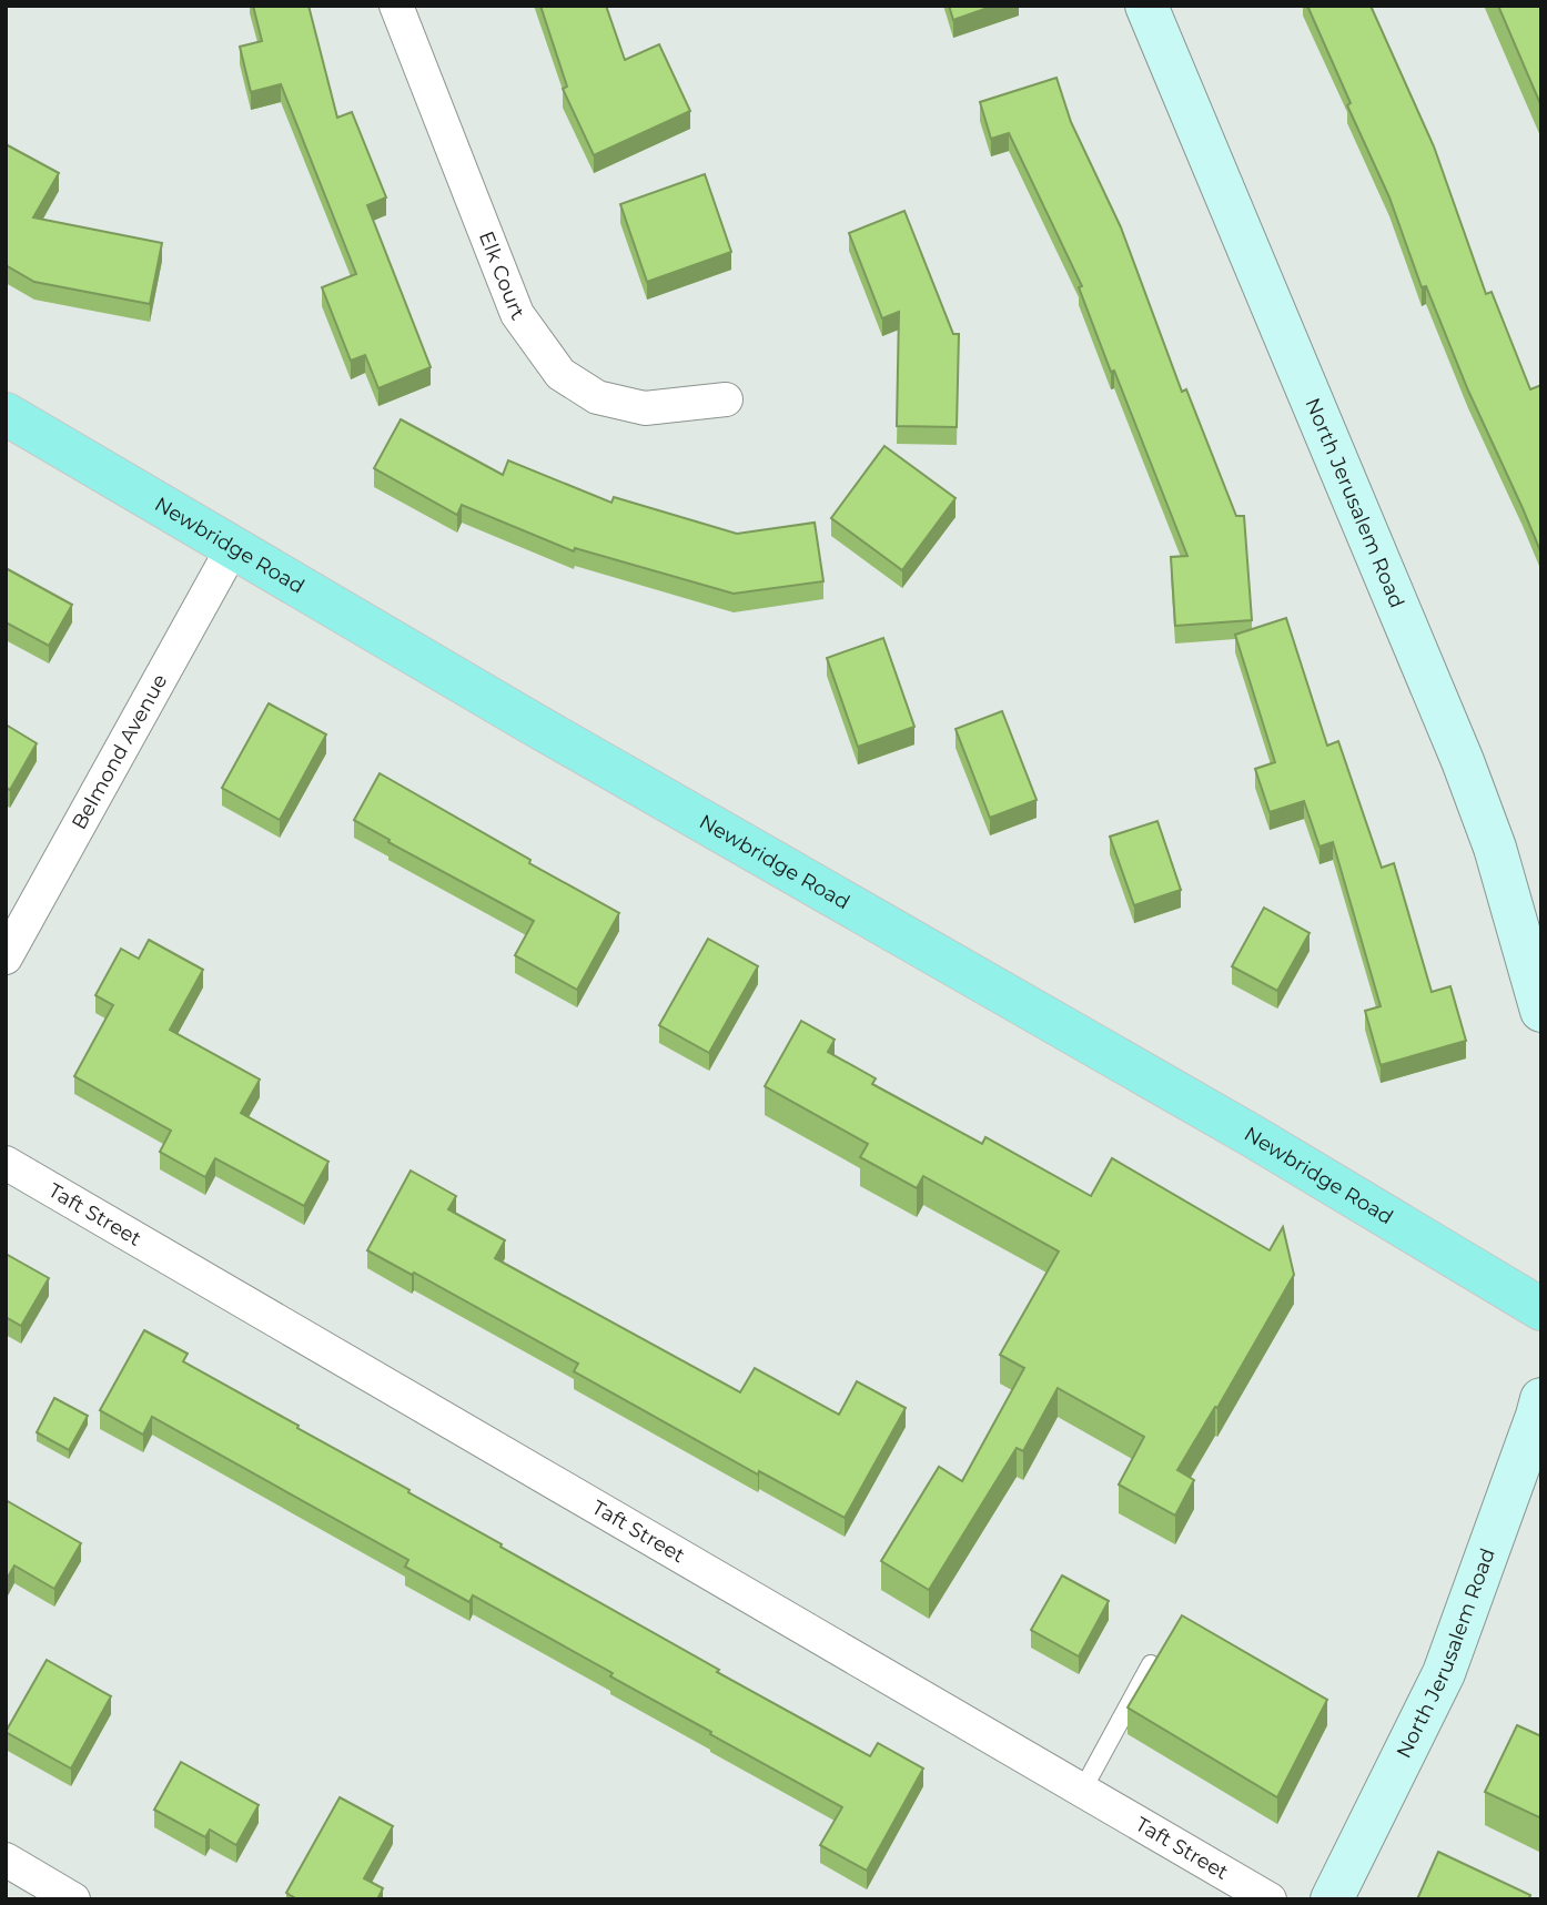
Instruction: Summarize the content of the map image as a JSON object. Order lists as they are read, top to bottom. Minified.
{"streets":{"main road":["North Jerusalem Road","Newbridge Road"],"street":["Elk Court","Belmond Avenue","Taft Street"]},"crossings":[["Newbridge Road","Belmond Avenue"]]}
